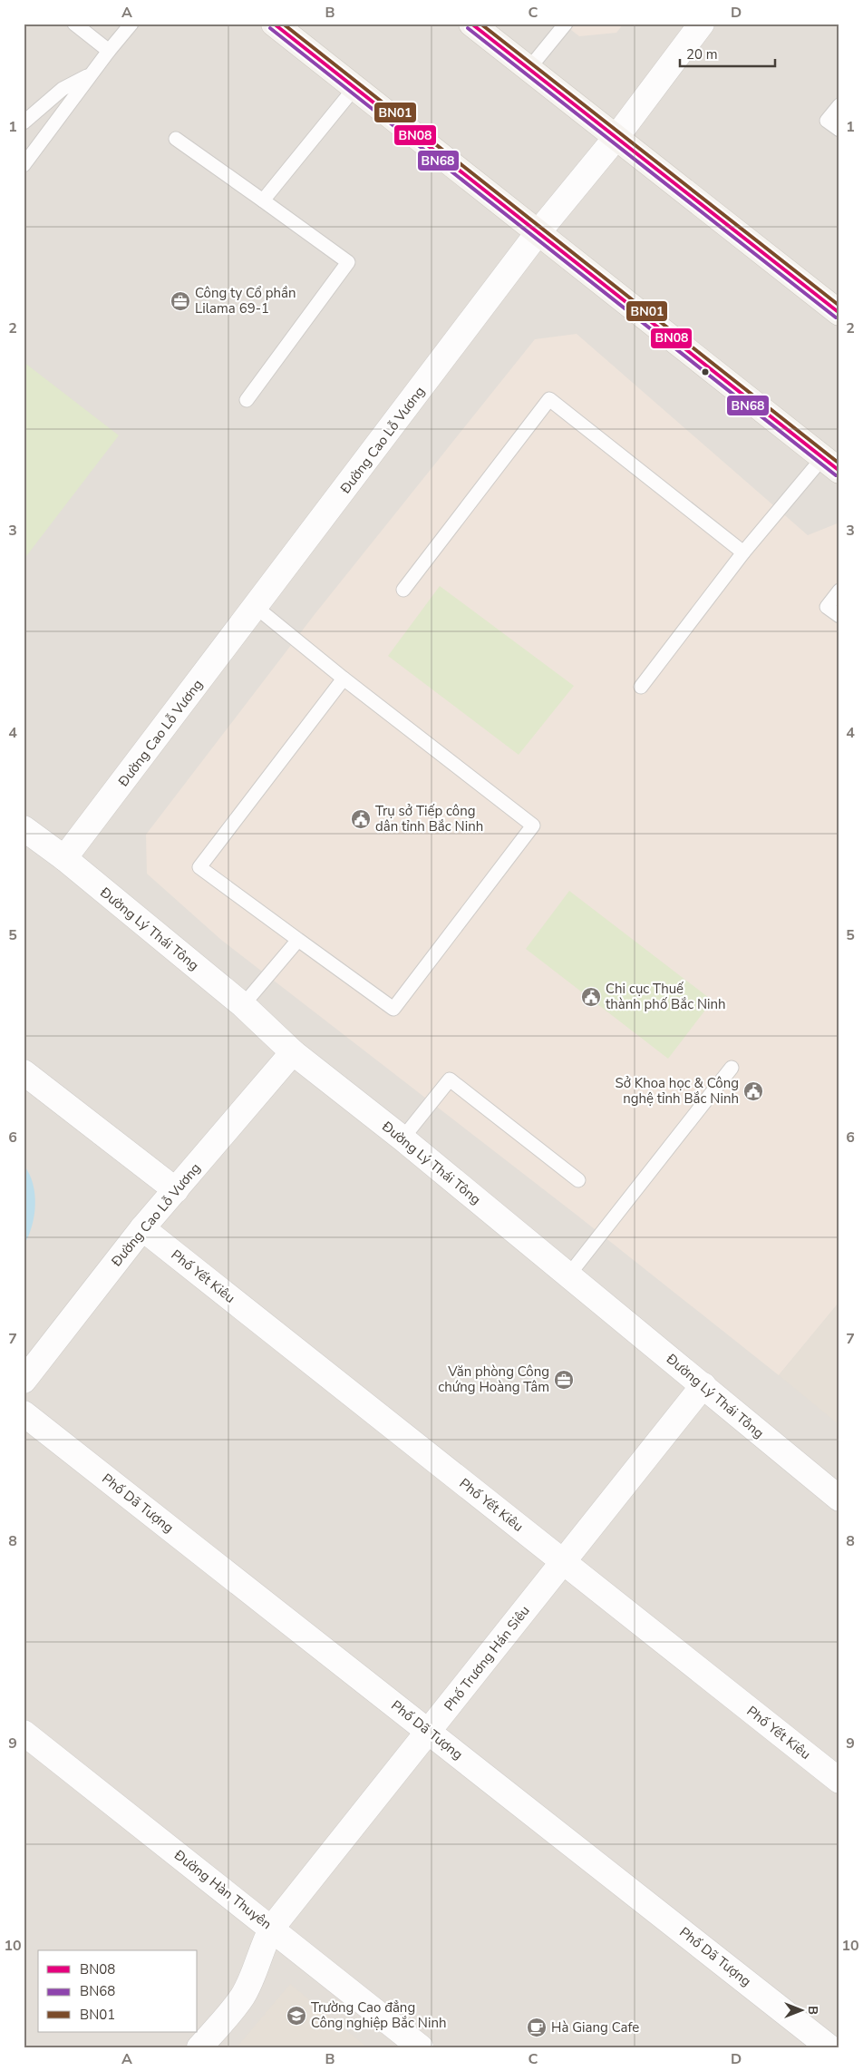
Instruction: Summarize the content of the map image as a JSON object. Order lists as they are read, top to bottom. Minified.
{"streets":{"street":["Đường Cao Lỗ Vương","Đường Lý Thái Tông","Phố Yết Kiêu","Phố Dã Tượng","Phố Trương Hán Siêu","Đường Hàn Thuyên"]},"crossings":[["Đường Cao Lỗ Vương","Đường Lý Thái Tông"],["Đường Cao Lỗ Vương","Phố Yết Kiêu"],["Đường Lý Thái Tông","Phố Trương Hán Siêu"],["Phố Yết Kiêu","Phố Trương Hán Siêu"],["Phố Dã Tượng","Phố Trương Hán Siêu"],["Phố Trương Hán Siêu","Đường Hàn Thuyên"]],"places":{"office":["Công ty Cổ phần Lilama 69-1","Văn phòng Công chứng Hoàng Tâm"],"public building":["Trụ sở Tiếp công dân tỉnh Bắc Ninh","Chi cục Thuế thành phố Bắc Ninh","Sở Khoa học & Công nghệ tỉnh Bắc Ninh"],"school or university":["Trường Cao đẳng Công nghiệp Bắc Ninh"],"cafe":["Hà Giang Cafe"]},"lines":["transit line BN08","transit line BN01","transit line BN68"],"legend":["BN08","BN68","BN01"],"scale_bar":"20 m","north":"right","grid":{"columns":["A","B","C","D"],"rows":["1","2","3","4","5","6","7","8","9","10"]}}
